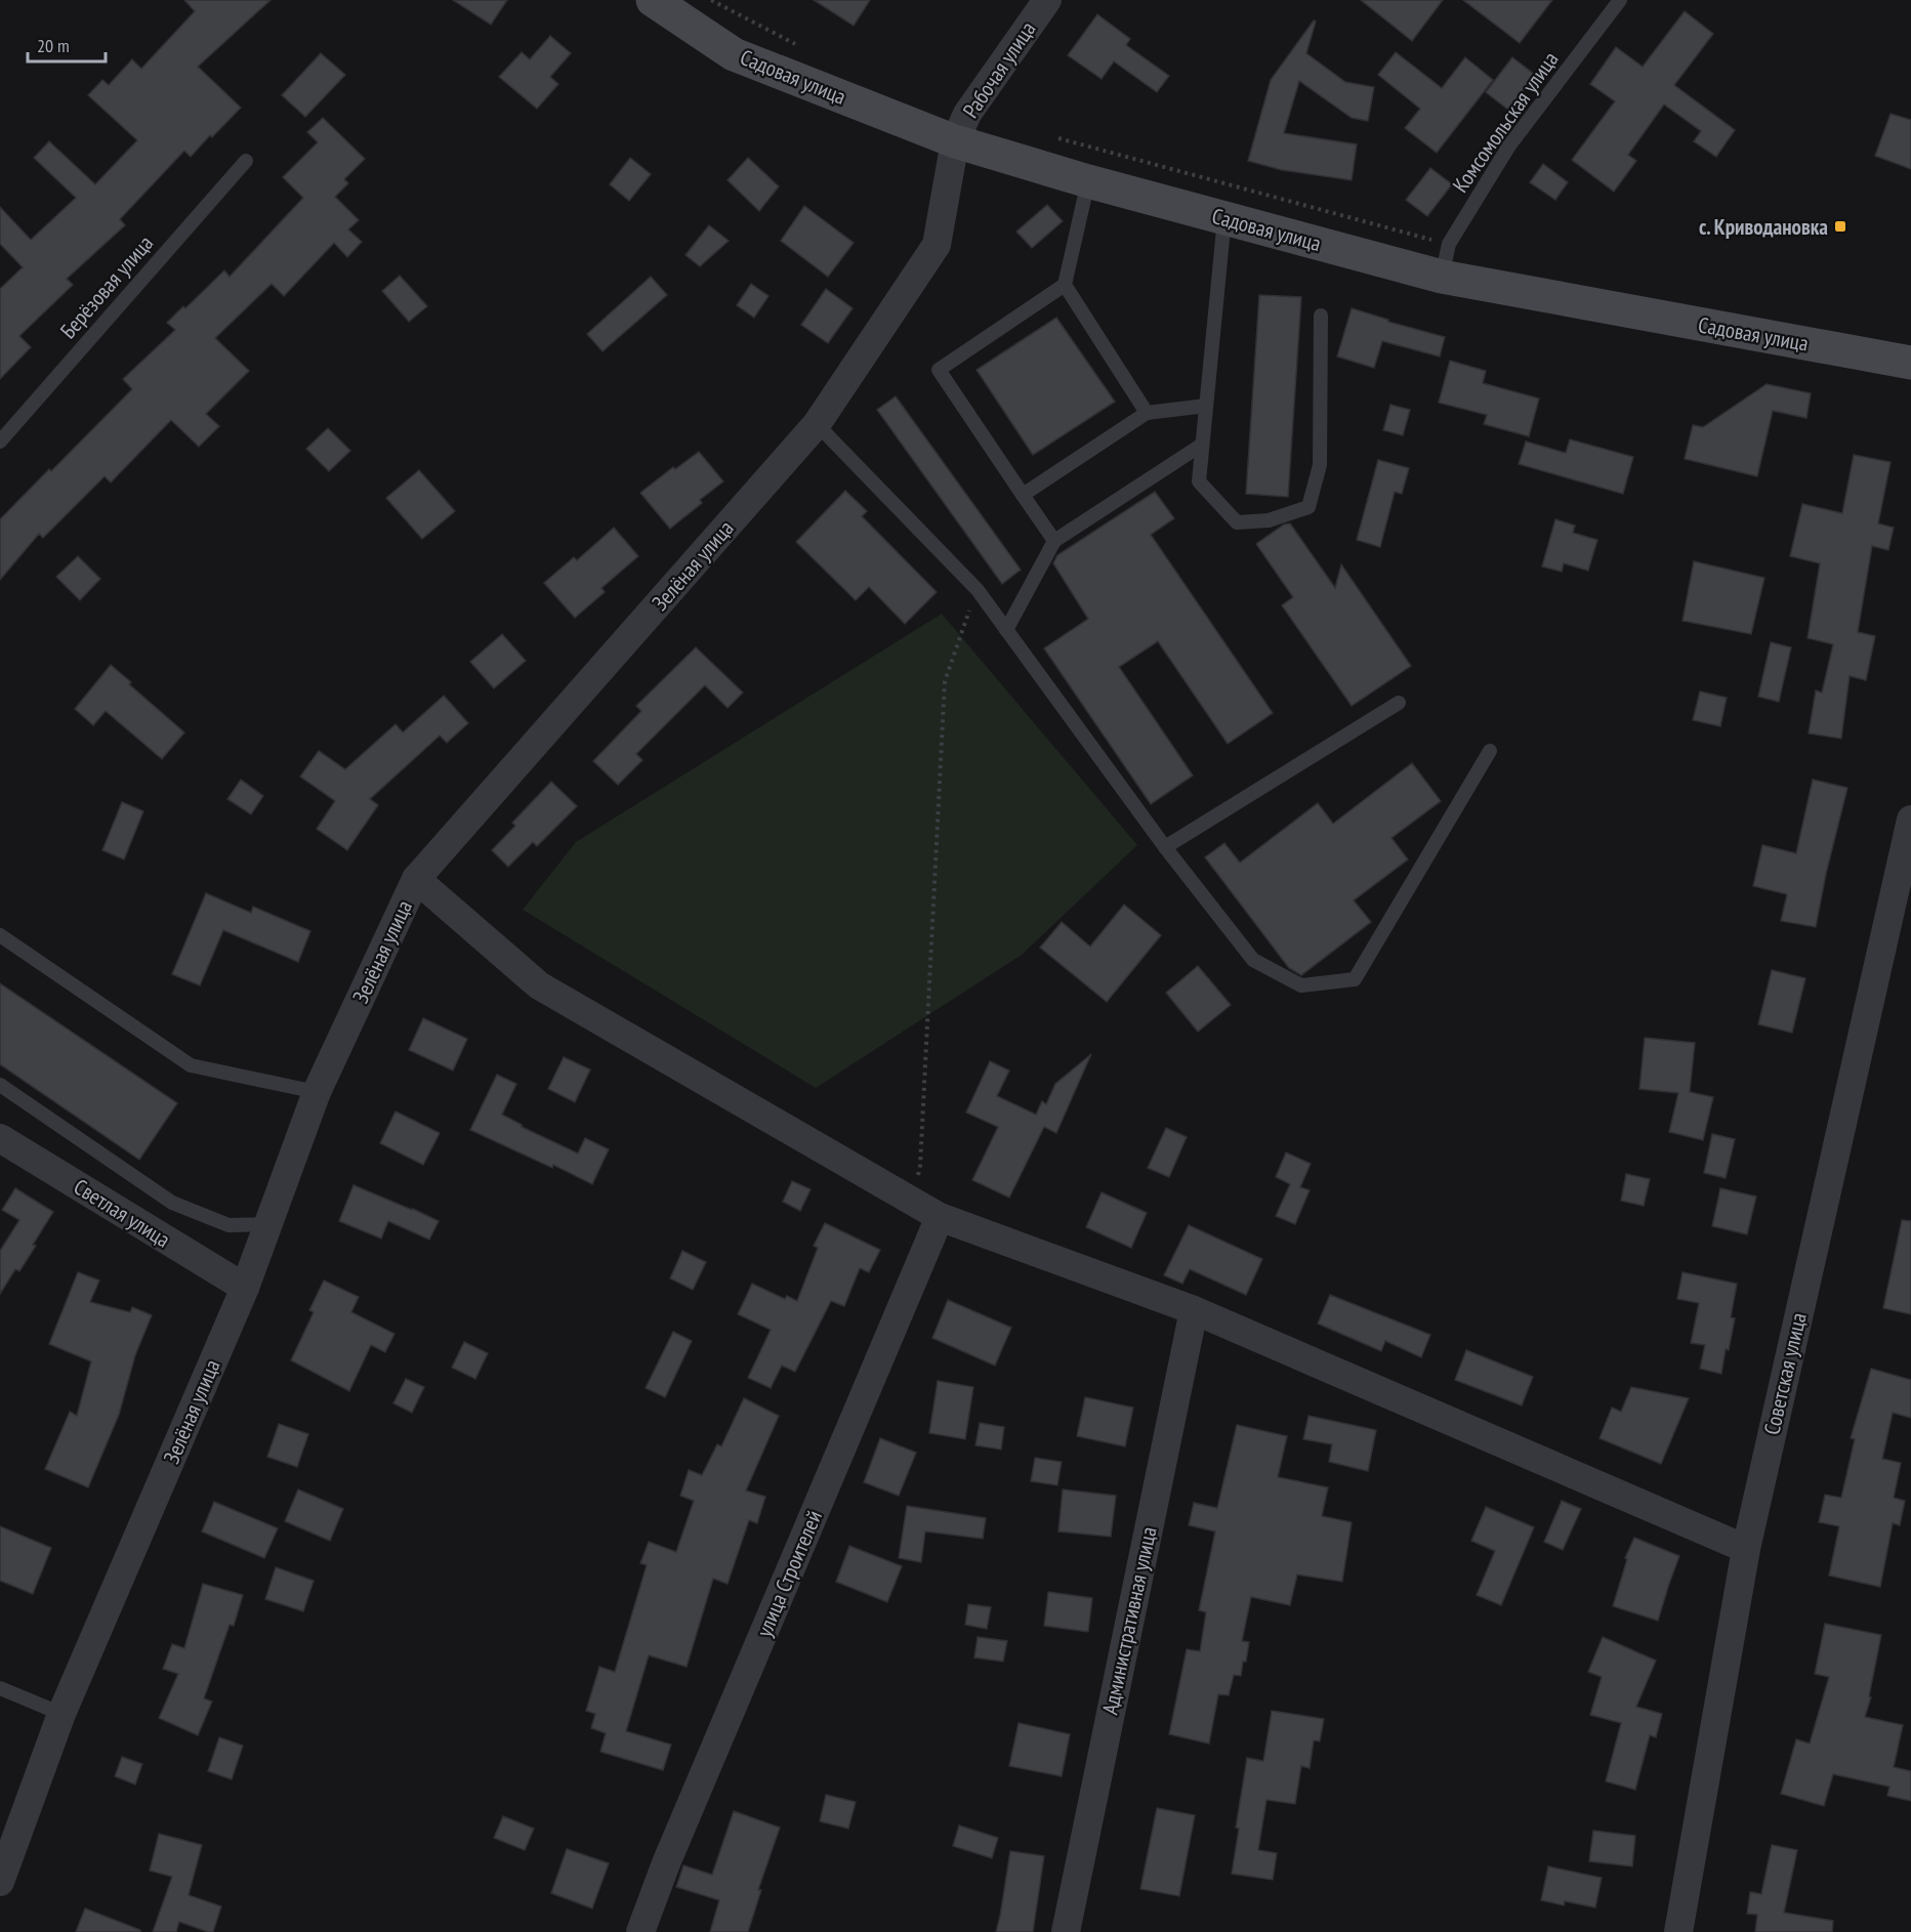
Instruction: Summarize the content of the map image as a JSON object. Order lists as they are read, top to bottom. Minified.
{"streets":{"street":["Рабочая улица","Садовая улица","Зелёная улица","Светлая улица","Советская улица","улица Строителей","Административная улица"],"lane":["Комсомольская улица","Берёзовая улица"]},"crossings":[["Рабочая улица","Садовая улица"],["Рабочая улица","Зелёная улица"],["Садовая улица","Комсомольская улица"],["Садовая улица","Зелёная улица"],["Зелёная улица","Светлая улица"]],"places":{"transit":["с. Криводановка"]},"scale_bar":"20 m"}
